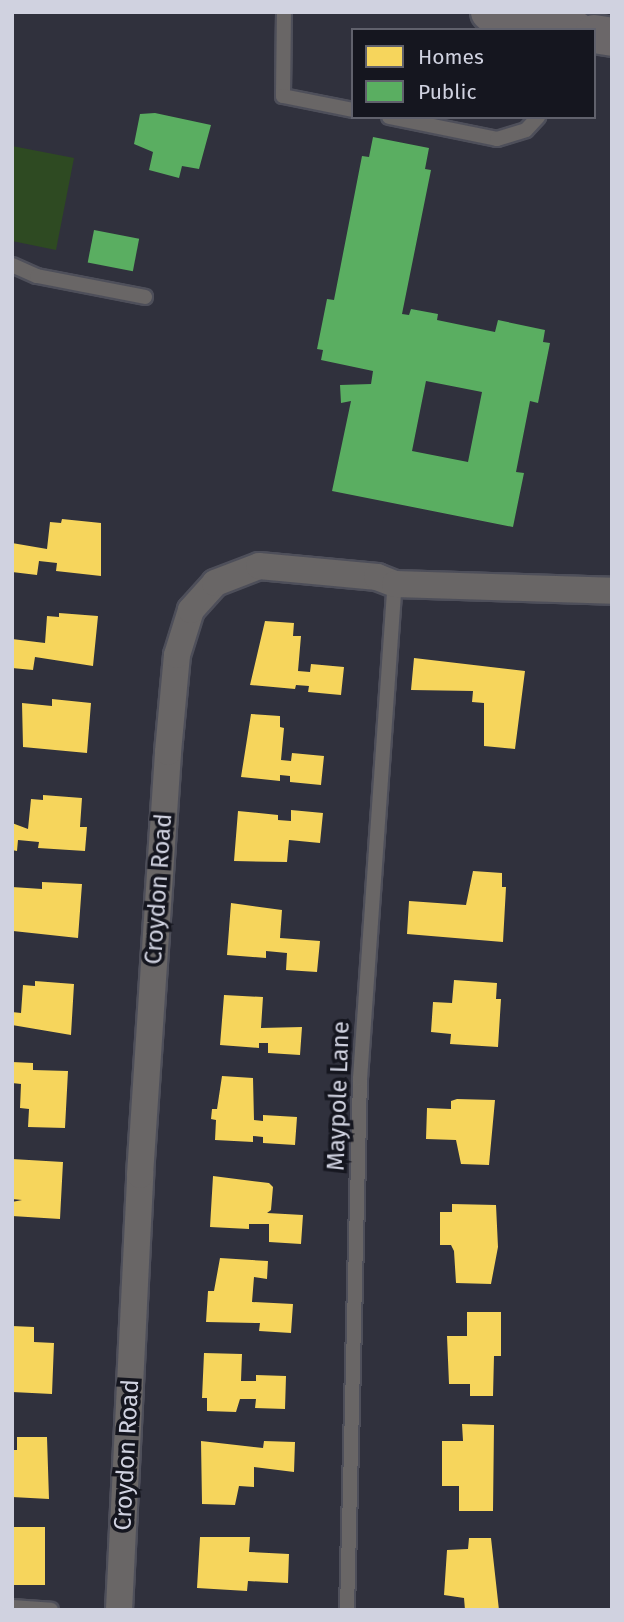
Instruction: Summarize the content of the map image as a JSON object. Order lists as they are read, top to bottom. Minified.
{"streets":{"street":["Croydon Road"],"lane":["Maypole Lane"]},"crossings":[["Croydon Road","Maypole Lane"]],"legend":["Homes","Public"]}
